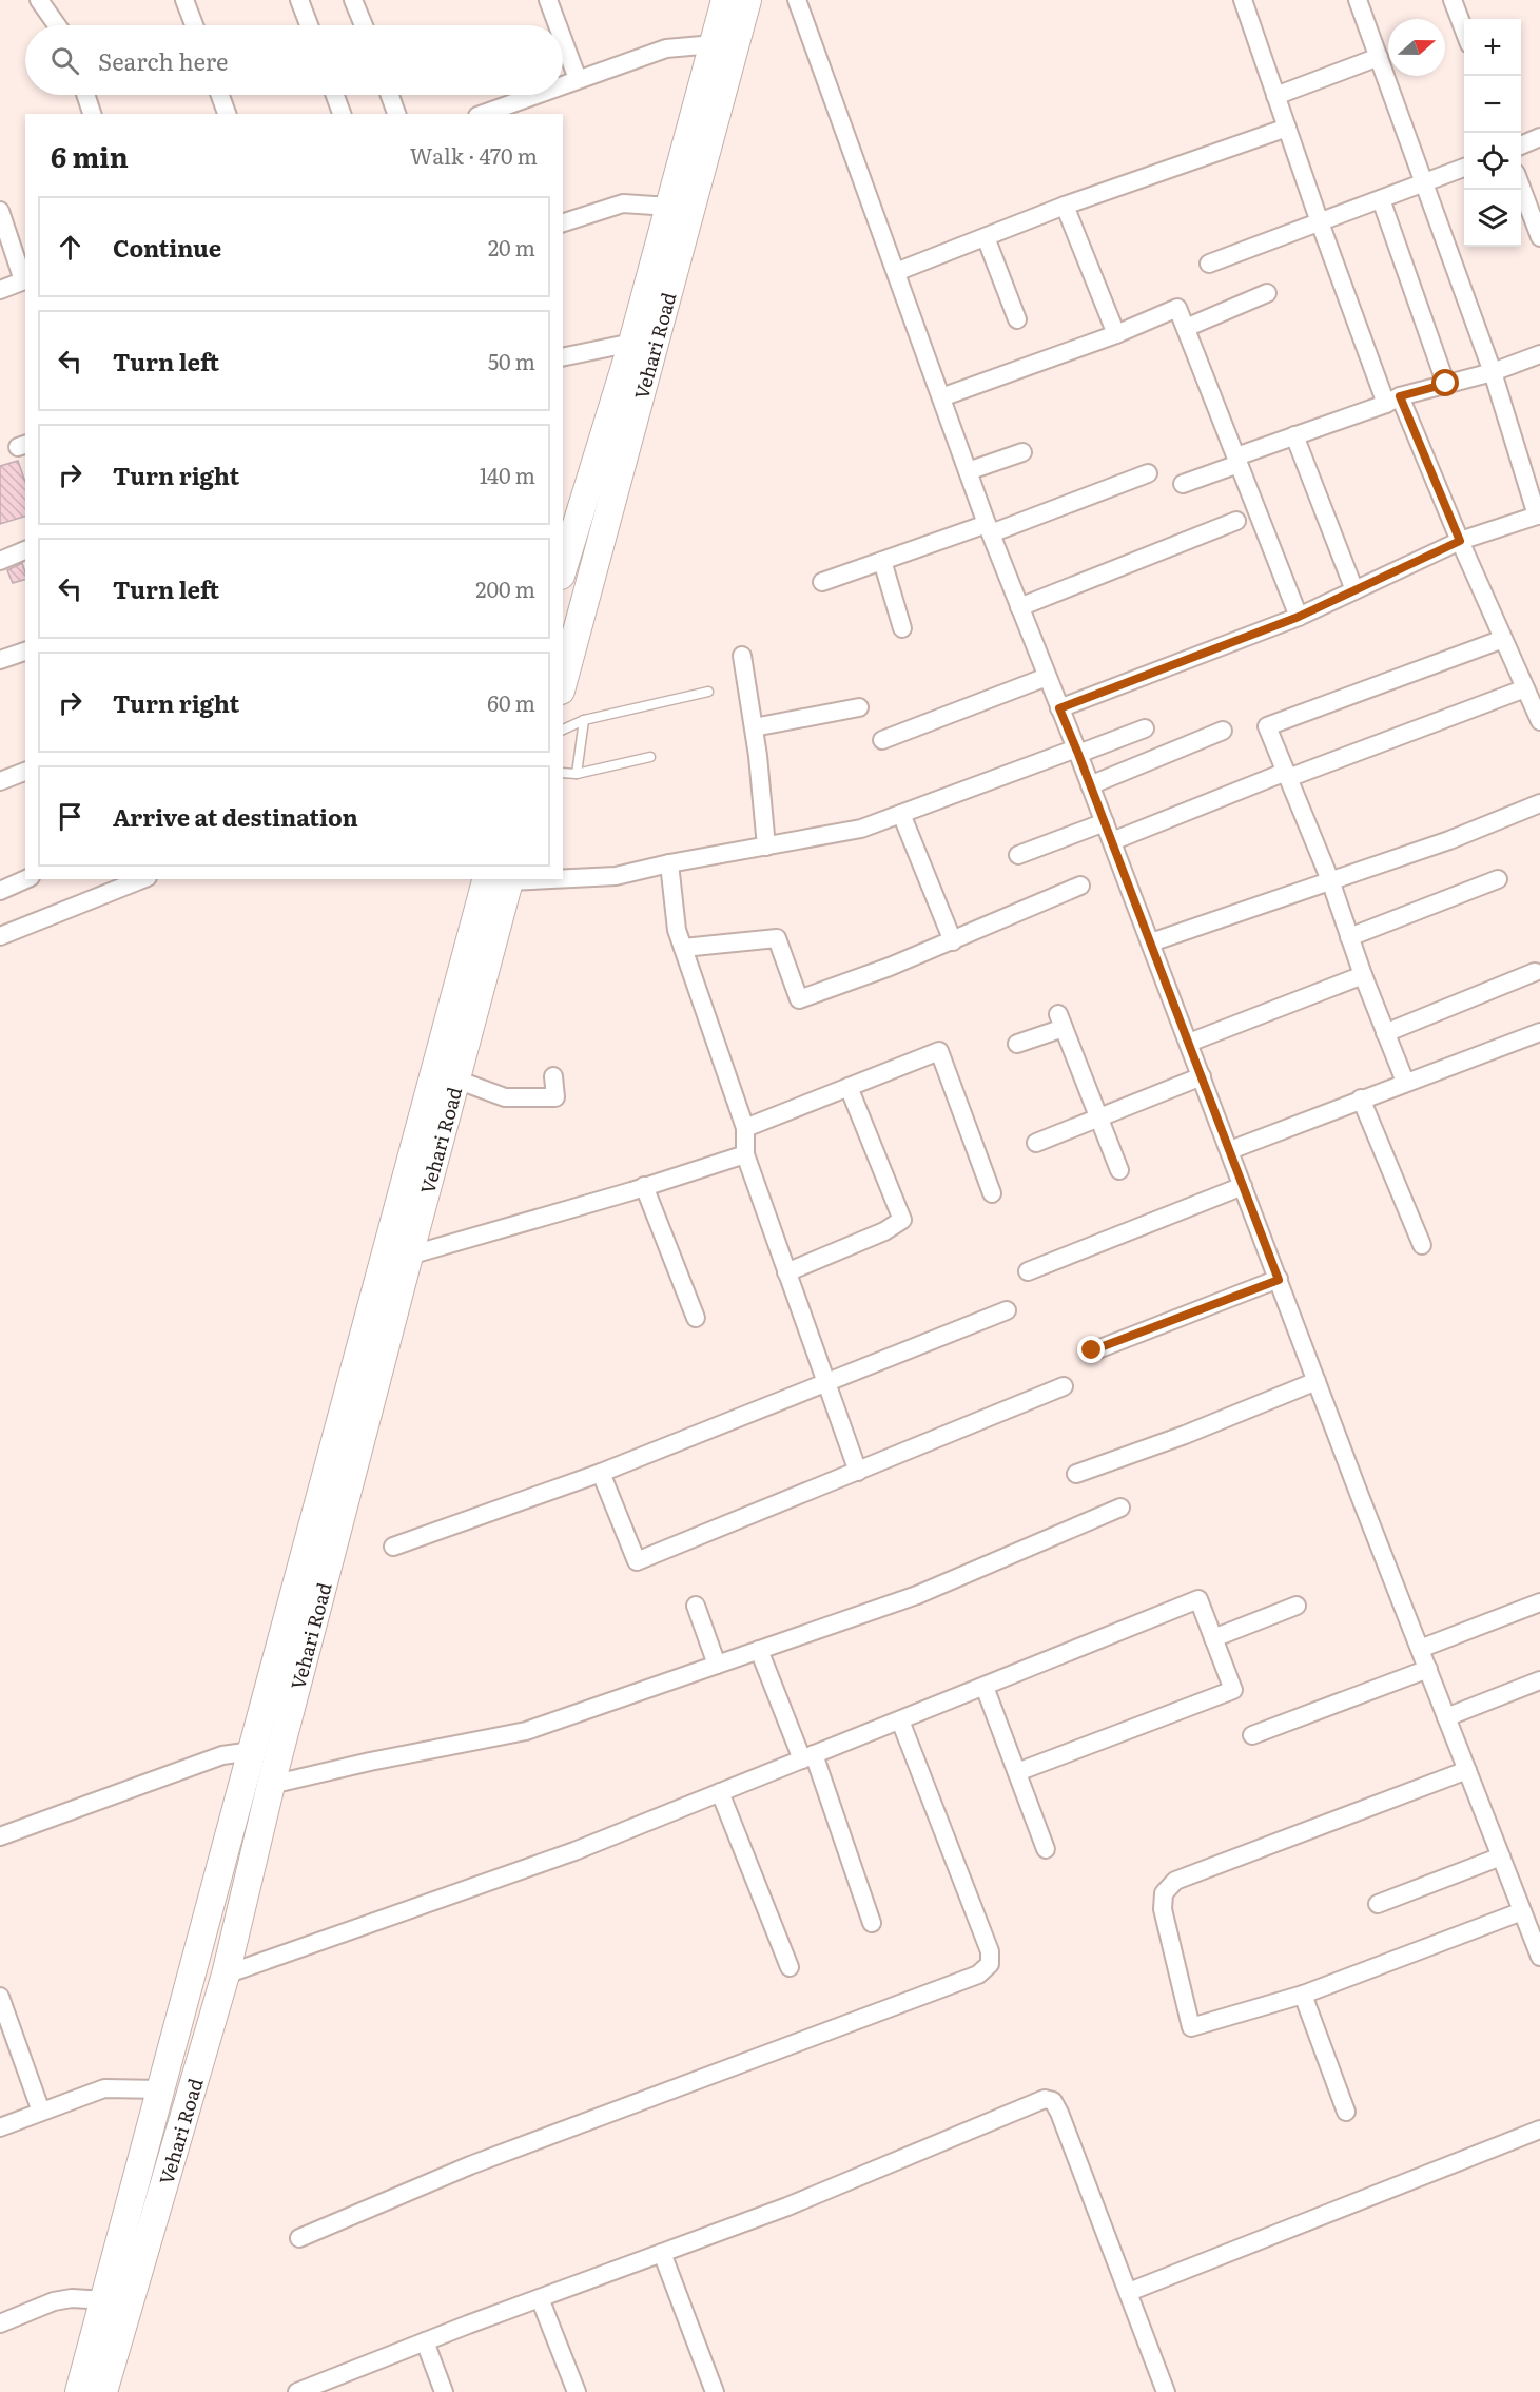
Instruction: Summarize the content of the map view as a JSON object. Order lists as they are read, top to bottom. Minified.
{"streets":{"main road":["Vehari Road"]},"north":"right","page":{"map_buttons":["+","−"],"search":"Search here","heading":["6 min","Walk · 470 m"],"list":[["Continue","20 m"],["Turn left","50 m"],["Turn right","140 m"],["Turn left","200 m"],["Turn right","60 m"],"Arrive at destination"]}}
